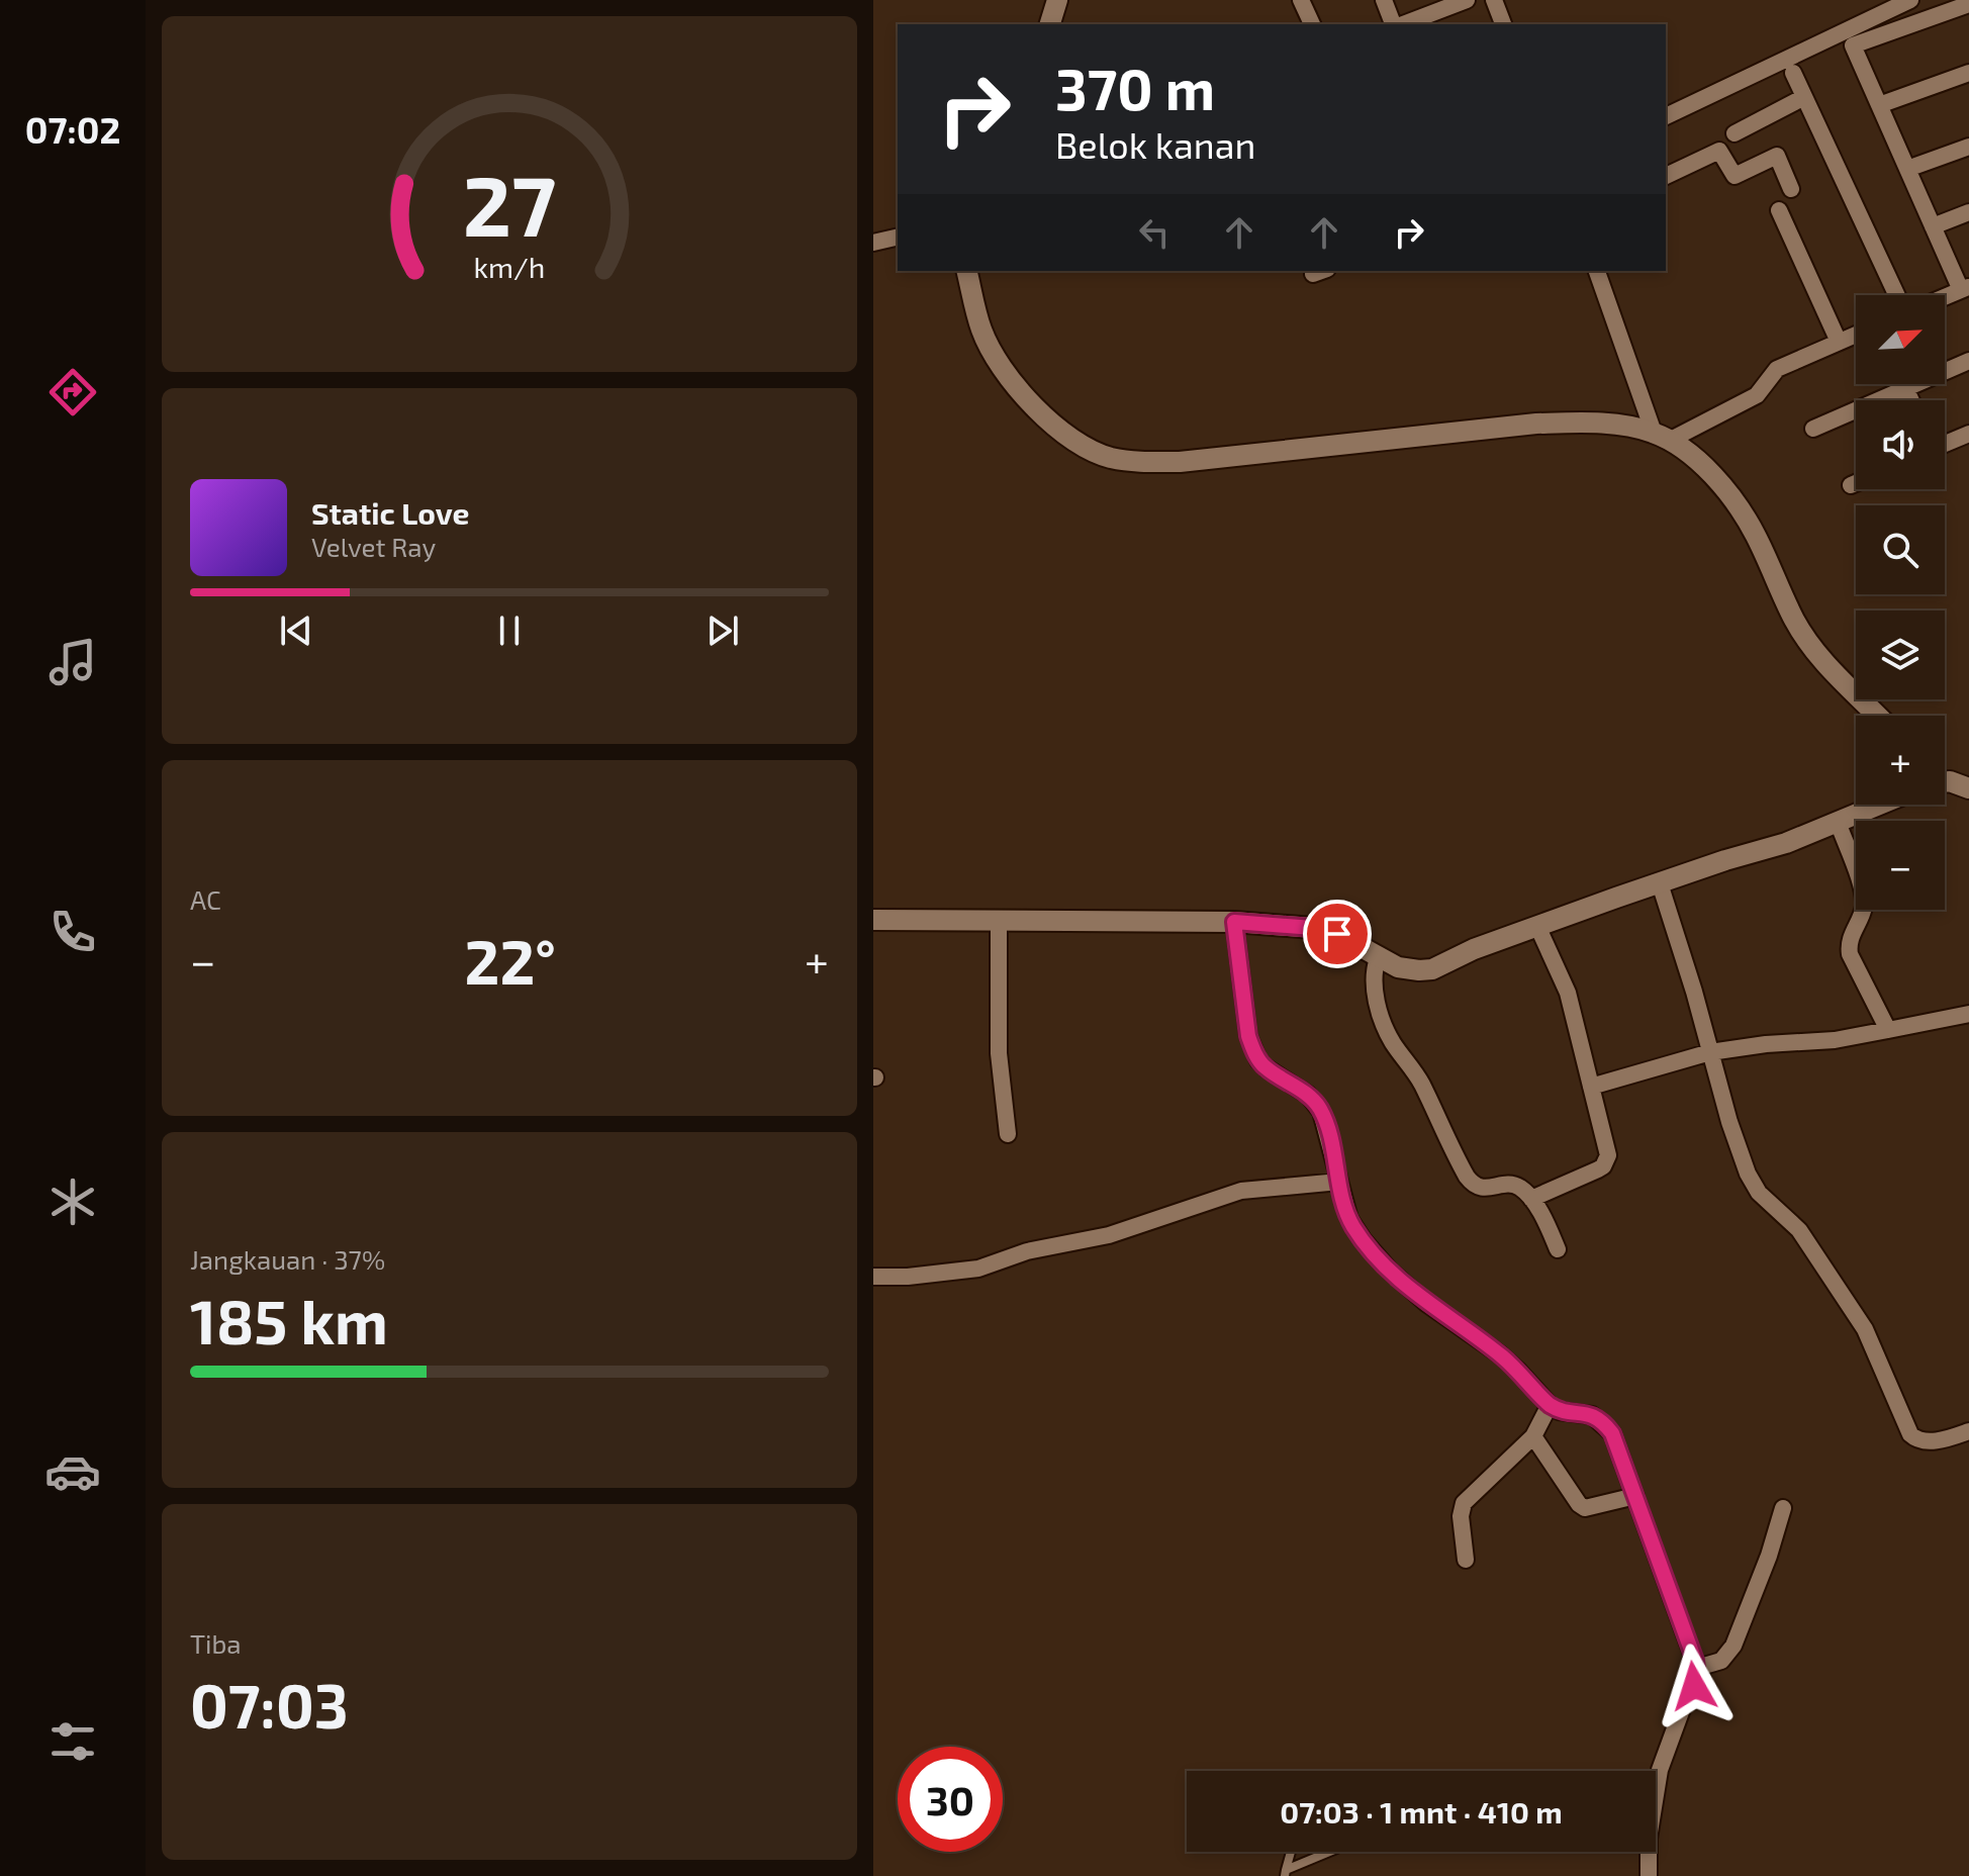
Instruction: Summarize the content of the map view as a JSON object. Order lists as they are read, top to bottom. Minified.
{"north":"top right","page":{"tabs":"07:02","turn":["370 m","Belok kanan"],"map_buttons":["+","−"],"song":["Static Love","Velvet Ray"],"tile":["AC",["Jangkauan · 37%","185 km"],["Tiba","07:03"]],"heat":["−","22°","+"],"limit":"30","trip":"07:03 · 1 mnt · 410 m","gauge":["27","km/h"]}}
